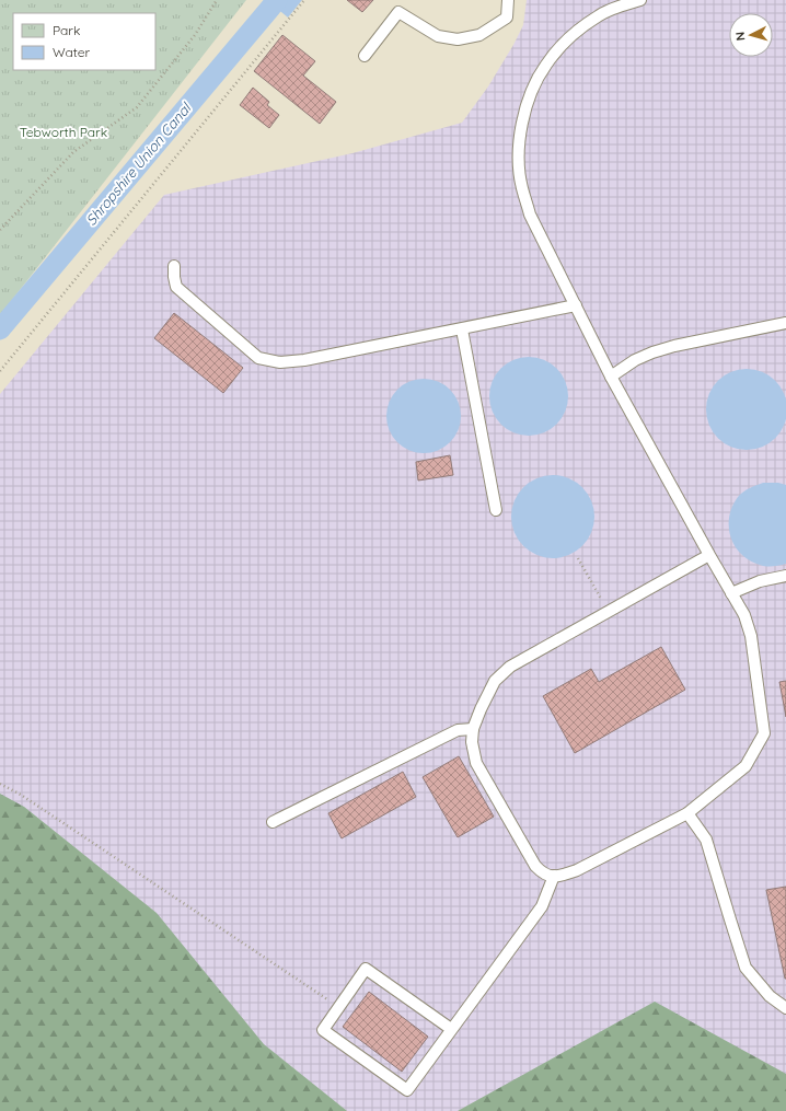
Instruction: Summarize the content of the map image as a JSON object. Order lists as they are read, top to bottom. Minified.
{"water":["Shropshire Union Canal"],"parks":["Tebworth Park"],"legend":["Park","Water"],"north":"left"}
